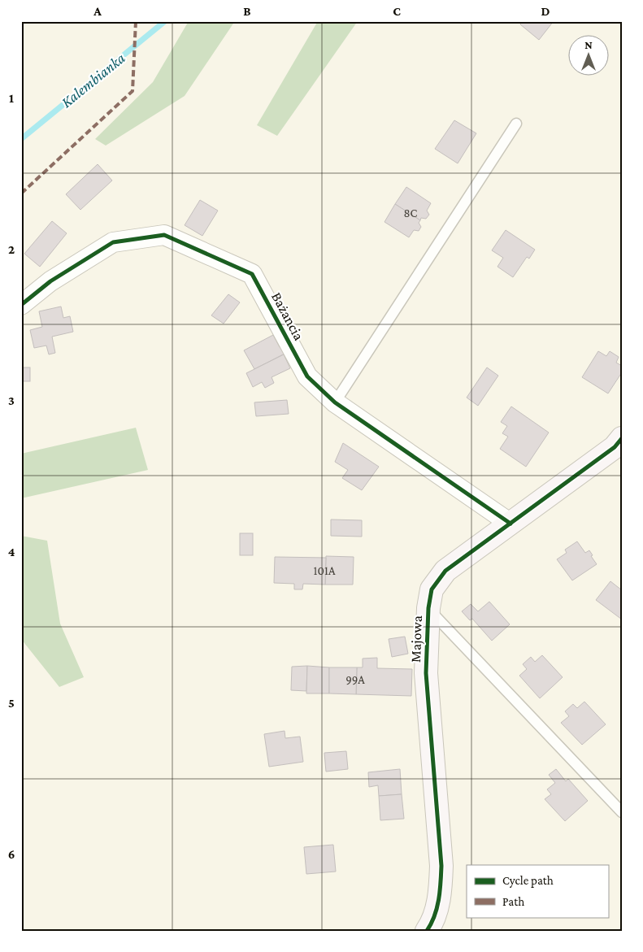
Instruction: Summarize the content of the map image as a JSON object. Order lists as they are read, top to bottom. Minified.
{"streets":{"street":["Bażancia","Majowa"]},"crossings":[["Bażancia","Majowa"]],"water":["Kalembianka"],"house_numbers":["8C","101A","99A"],"legend":["Cycle path","Path"],"north":"top","grid":{"columns":["A","B","C","D"],"rows":["1","2","3","4","5","6"]}}
